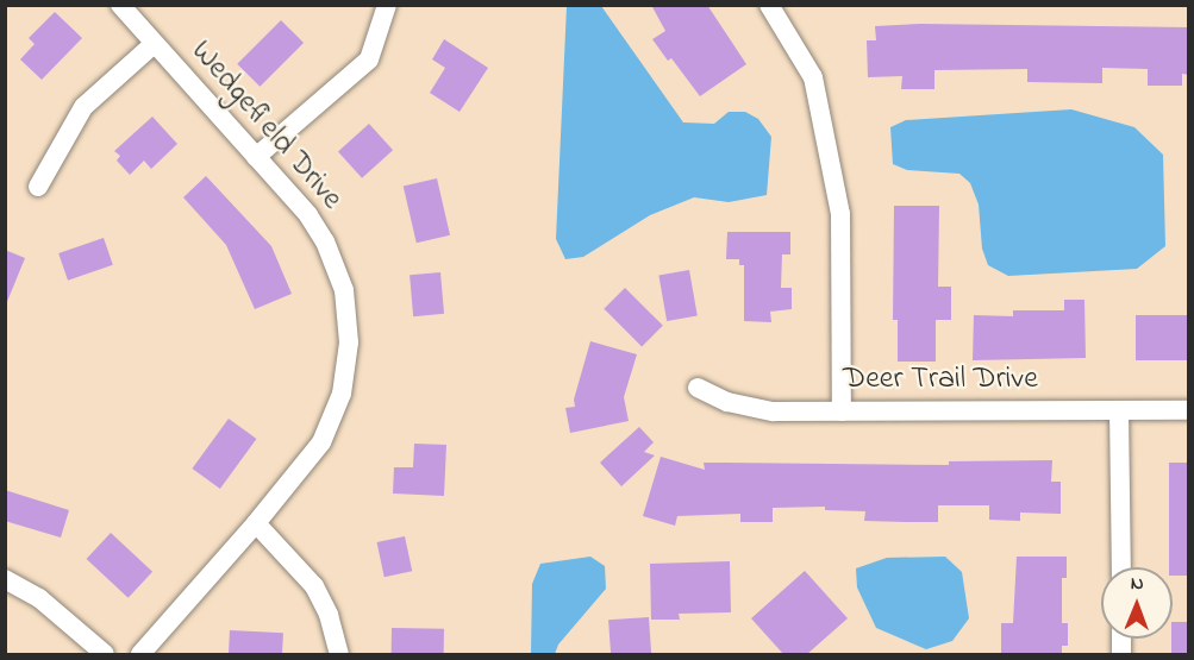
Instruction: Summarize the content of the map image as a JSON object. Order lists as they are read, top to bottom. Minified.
{"streets":{"street":["Wedgefield Drive","Deer Trail Drive"]},"north":"top"}
